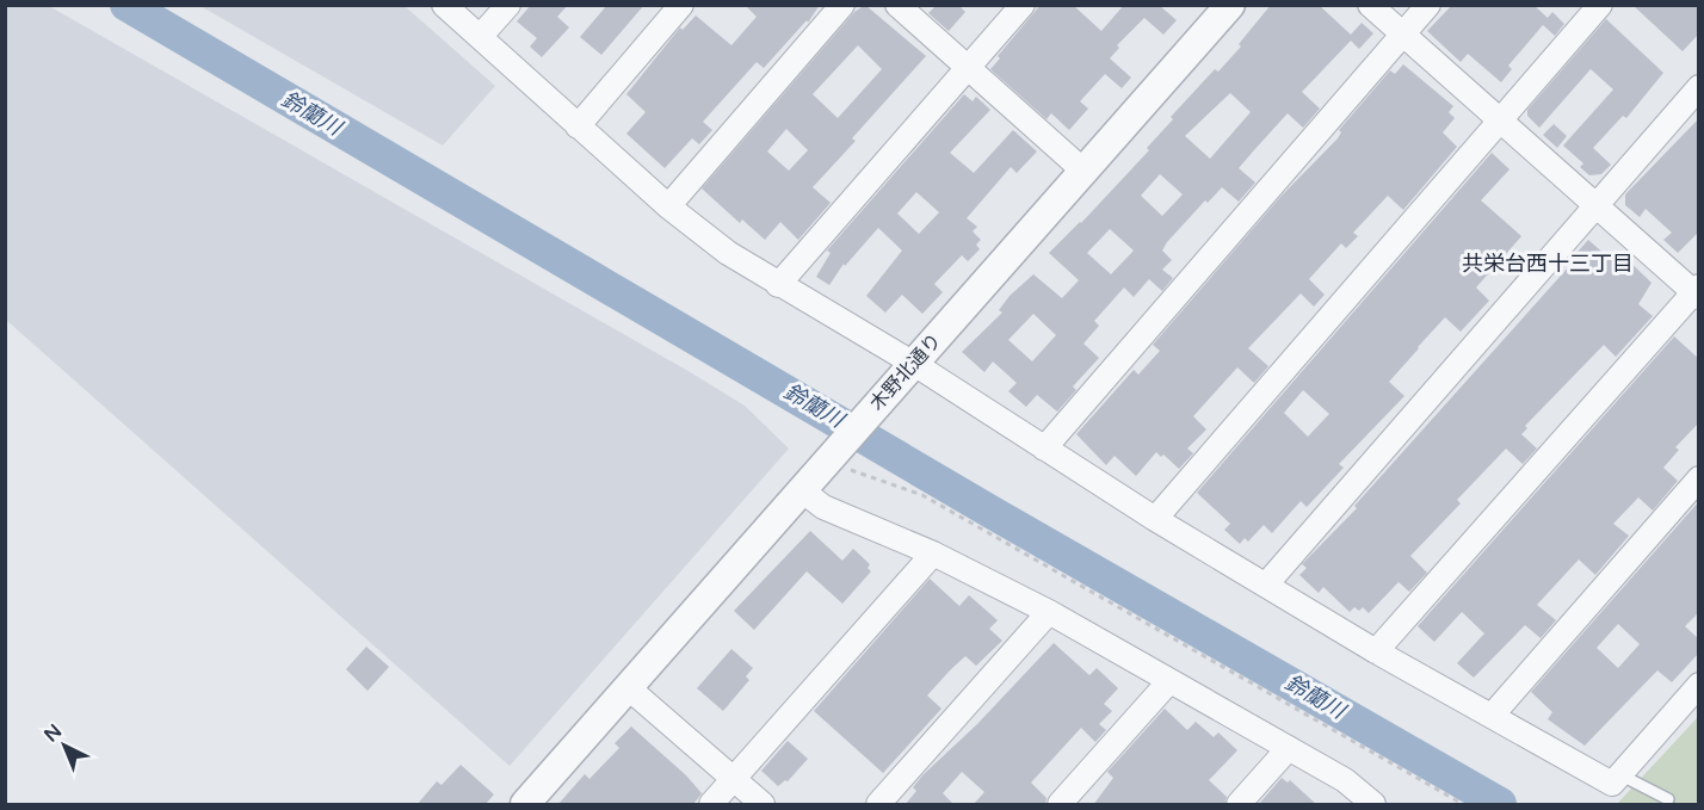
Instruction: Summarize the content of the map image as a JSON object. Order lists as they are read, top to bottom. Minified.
{"streets":{"street":["木野北通り"]},"districts":["共栄台西十三丁目"],"water":["鈴蘭川"],"north":"top left"}
